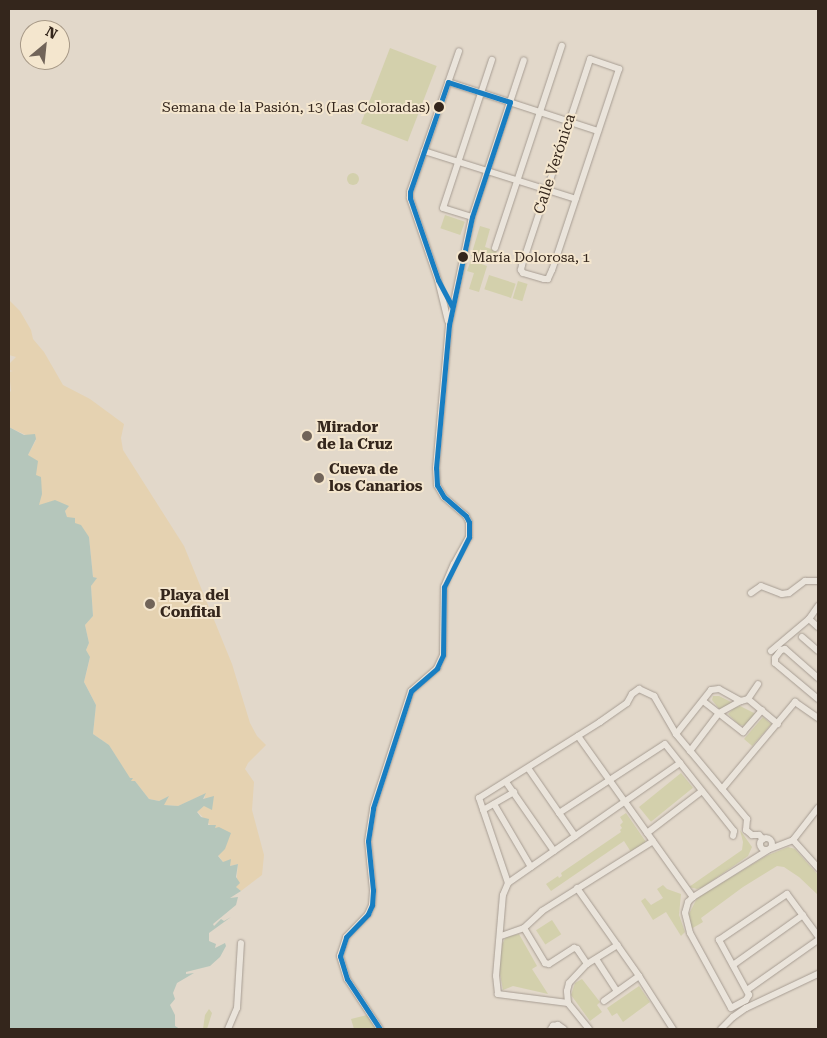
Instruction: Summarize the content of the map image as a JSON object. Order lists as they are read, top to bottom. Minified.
{"streets":{"street":["Calle Verónica"]},"places":["Semana de la Pasión, 13 (Las Coloradas)","María Dolorosa, 1","Mirador de la Cruz","Cueva de los Canarios","Playa del Confital"],"north":"top right"}
